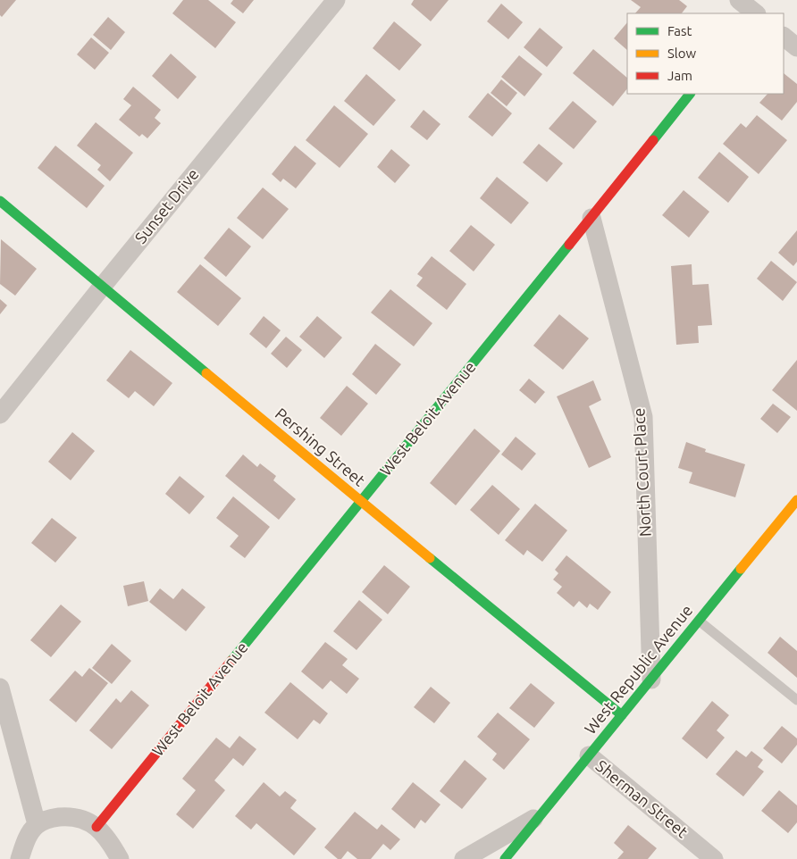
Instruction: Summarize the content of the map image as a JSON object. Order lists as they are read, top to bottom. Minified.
{"streets":{"street":["Sunset Drive","West Beloit Avenue","Pershing Street","North Court Place","West Republic Avenue","Sherman Street"]},"crossings":[["Sunset Drive","Pershing Street"],["West Beloit Avenue","Pershing Street"],["West Beloit Avenue","North Court Place"],["Pershing Street","West Republic Avenue"],["North Court Place","West Republic Avenue"],["West Republic Avenue","Sherman Street"]],"legend":["Fast","Slow","Jam"]}
